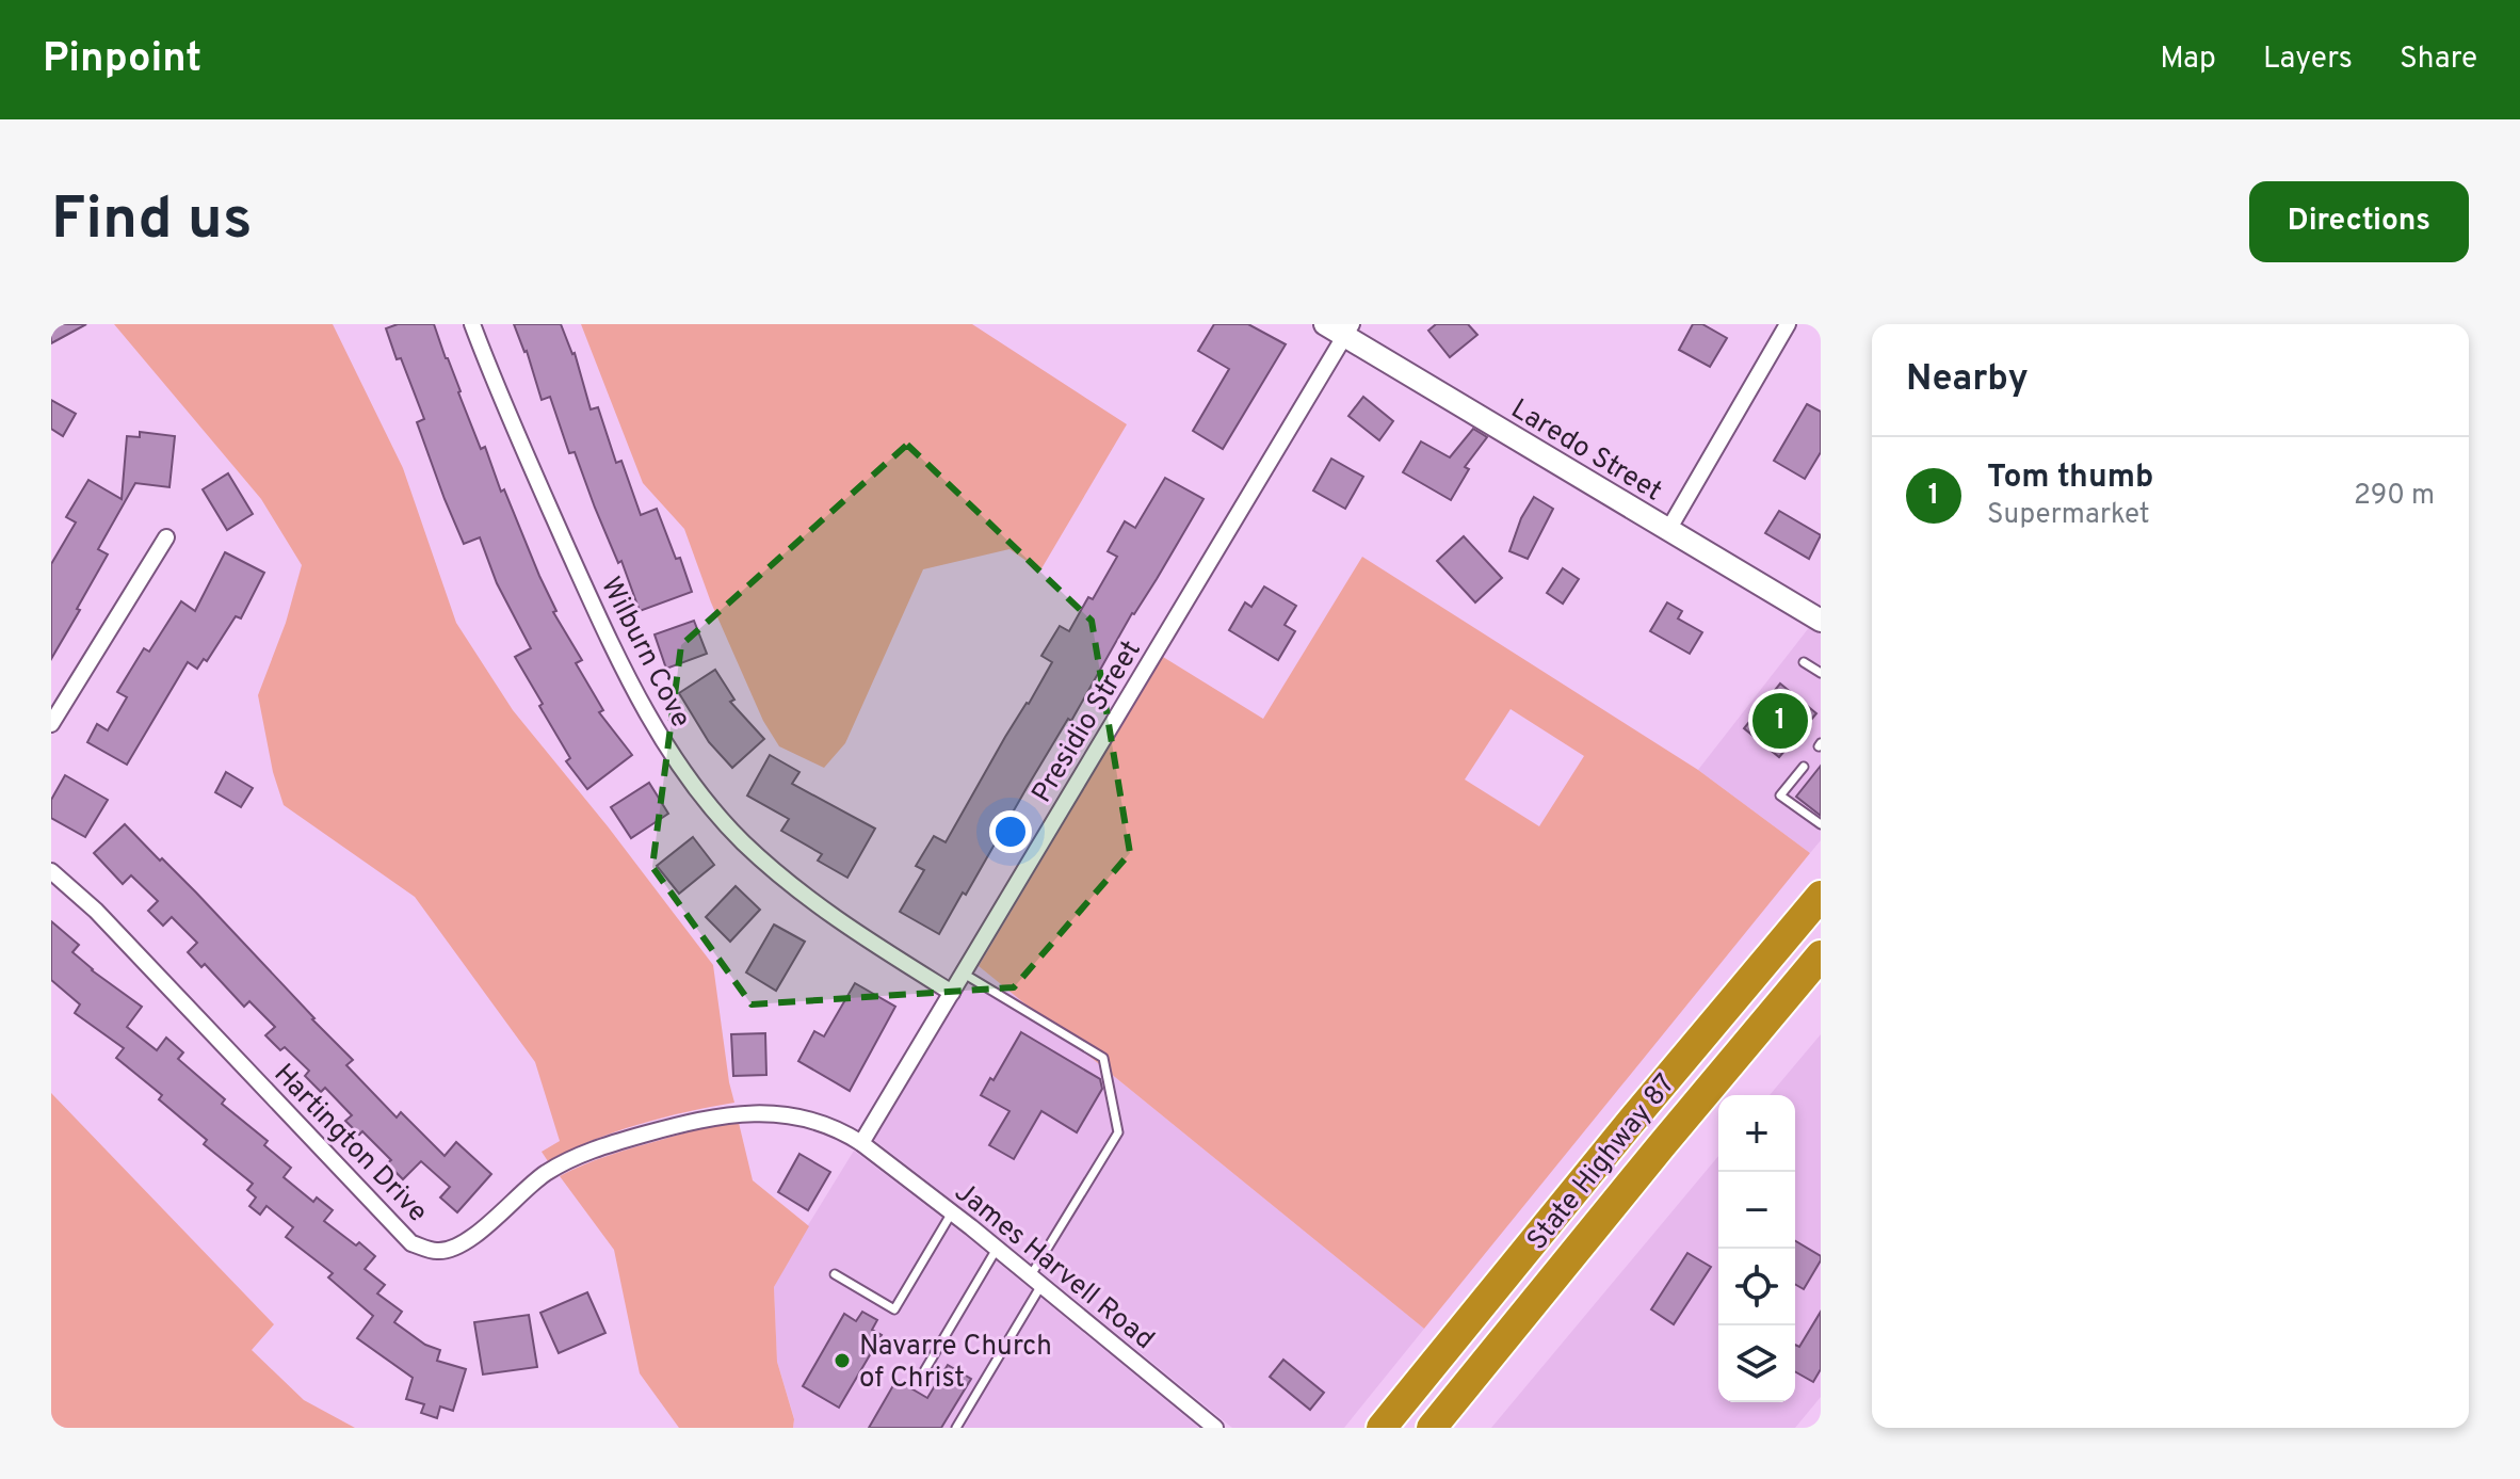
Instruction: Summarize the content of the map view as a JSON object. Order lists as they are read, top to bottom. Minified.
{"streets":{"highway":["State Highway 87"],"street":["Laredo Street","Wilburn Cove","Presidio Street","Hartington Drive","James Harvell Road"]},"crossings":[["Laredo Street","Presidio Street"],["Wilburn Cove","Presidio Street"],["Presidio Street","Hartington Drive"],["Presidio Street","James Harvell Road"],["Hartington Drive","James Harvell Road"]],"places":["Navarre Church of Christ"],"page":{"header":"Pinpoint","nav":["Map","Layers","Share"],"buttons":"Directions","title":"Find us","heading":"Nearby","list":[{"mark":"1","name":"Tom thumb","note":"Supermarket","value":"290 m"}],"pins":"1","map_buttons":["+","−"]}}
